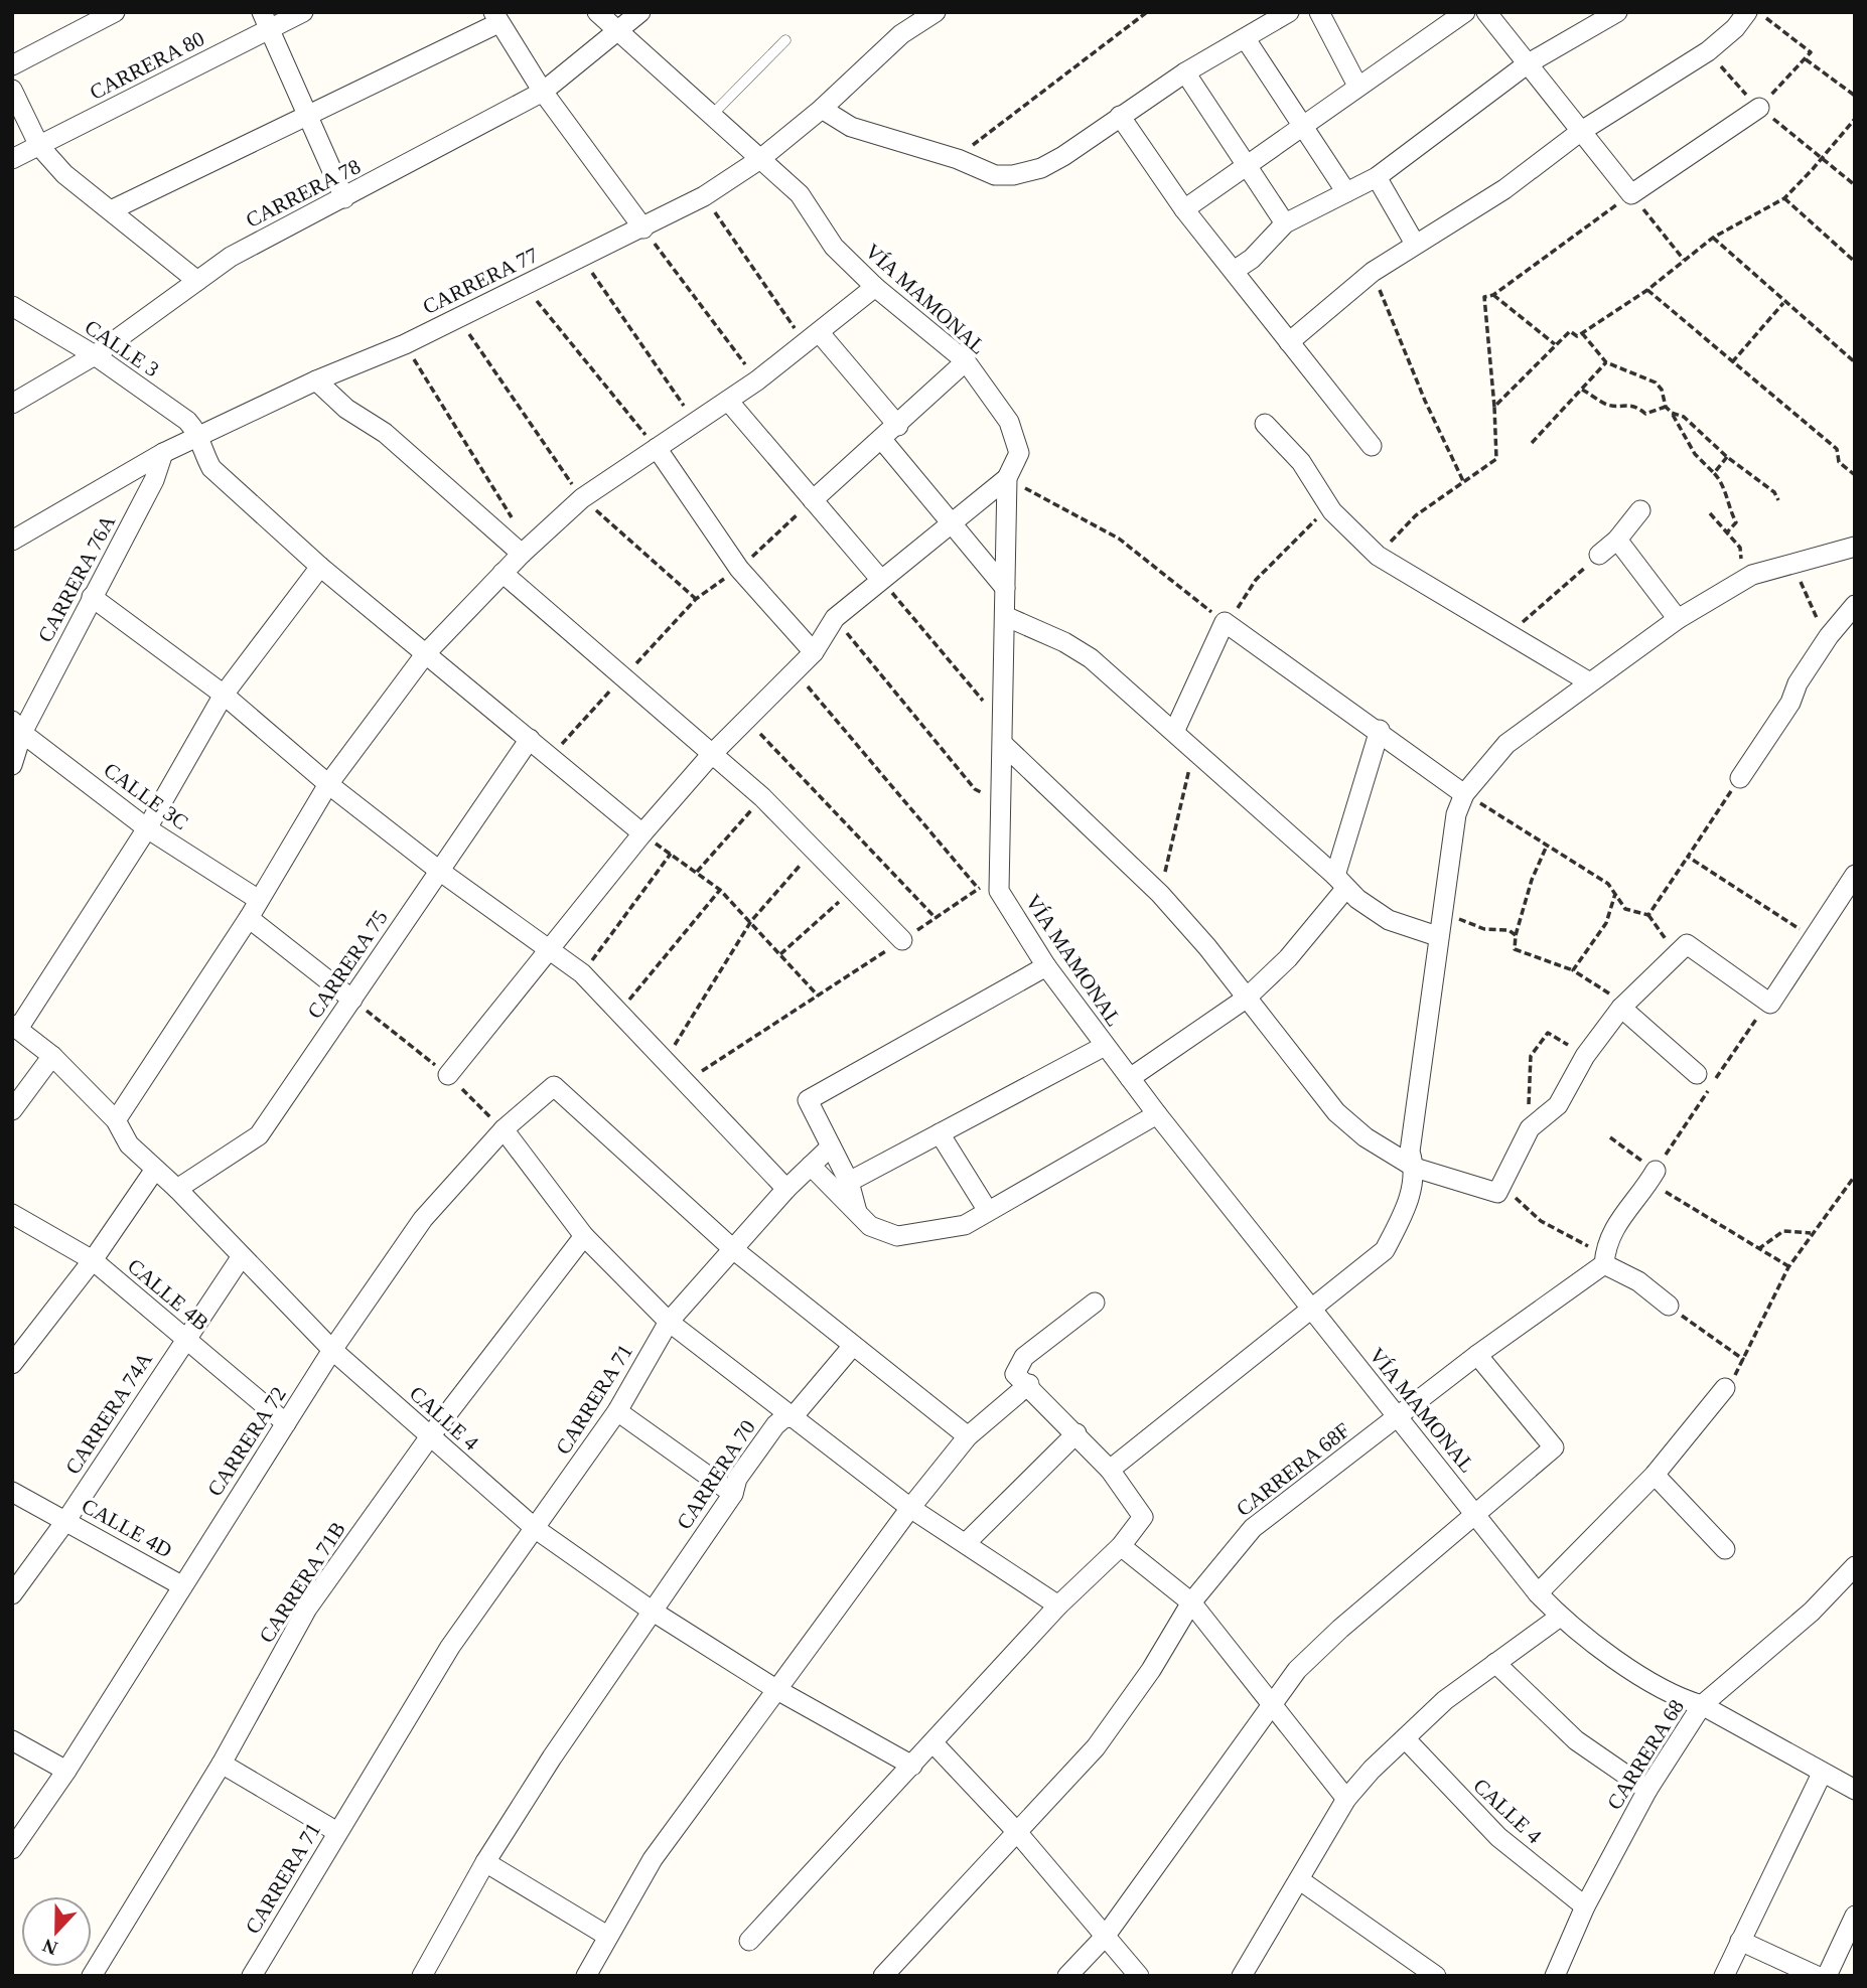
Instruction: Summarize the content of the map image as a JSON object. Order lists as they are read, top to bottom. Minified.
{"streets":{"street":["CARRERA 80","CARRERA 78","CARRERA 77","VÍA MAMONAL","CALLE 3","CARRERA 76A","CALLE 3C","CARRERA 75","CALLE 4B","CARRERA 71","CARRERA 74A","CALLE 4","CARRERA 72","CARRERA 68F","CARRERA 70","CALLE 4D","CARRERA 71B","CARRERA 68"]},"crossings":[["CARRERA 78","VÍA MAMONAL"],["CARRERA 78","CALLE 3"],["CARRERA 77","VÍA MAMONAL"],["CARRERA 77","CALLE 3"],["CARRERA 77","CARRERA 76A"],["VÍA MAMONAL","CARRERA 68F"],["VÍA MAMONAL","CARRERA 68"],["CARRERA 76A","CALLE 3C"],["CARRERA 75","CALLE 4"],["CALLE 4B","CARRERA 74A"],["CALLE 4B","CARRERA 72"],["CARRERA 71","CALLE 4"],["CARRERA 71","CARRERA 72"],["CARRERA 74A","CALLE 4"],["CARRERA 74A","CALLE 4D"],["CALLE 4","CARRERA 72"],["CALLE 4","CARRERA 70"],["CALLE 4","CARRERA 71B"],["CALLE 4","CARRERA 68"],["CARRERA 72","CALLE 4D"]],"north":"bottom"}
